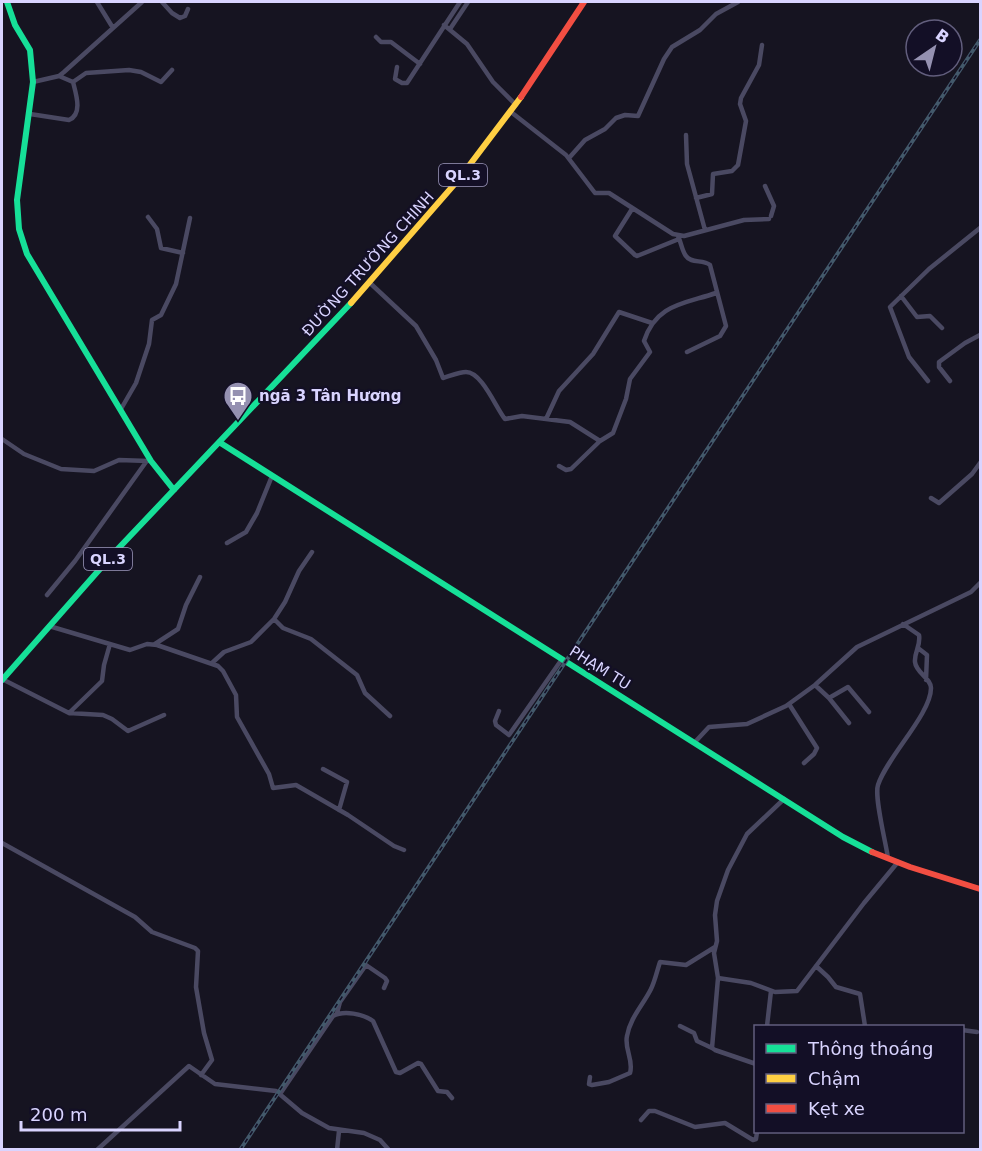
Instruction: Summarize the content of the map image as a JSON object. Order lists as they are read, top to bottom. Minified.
{"streets":{"main road":["QL.3","ĐƯỜNG TRƯỜNG CHINH","PHẠM TU"]},"crossings":[["QL.3","ĐƯỜNG TRƯỜNG CHINH"],["QL.3","PHẠM TU"],["ĐƯỜNG TRƯỜNG CHINH","PHẠM TU"]],"places":{"bus stop":["ngã 3 Tân Hương"]},"legend":["Thông thoáng","Chậm","Kẹt xe"],"scale_bar":"200 m","north":"top right"}
